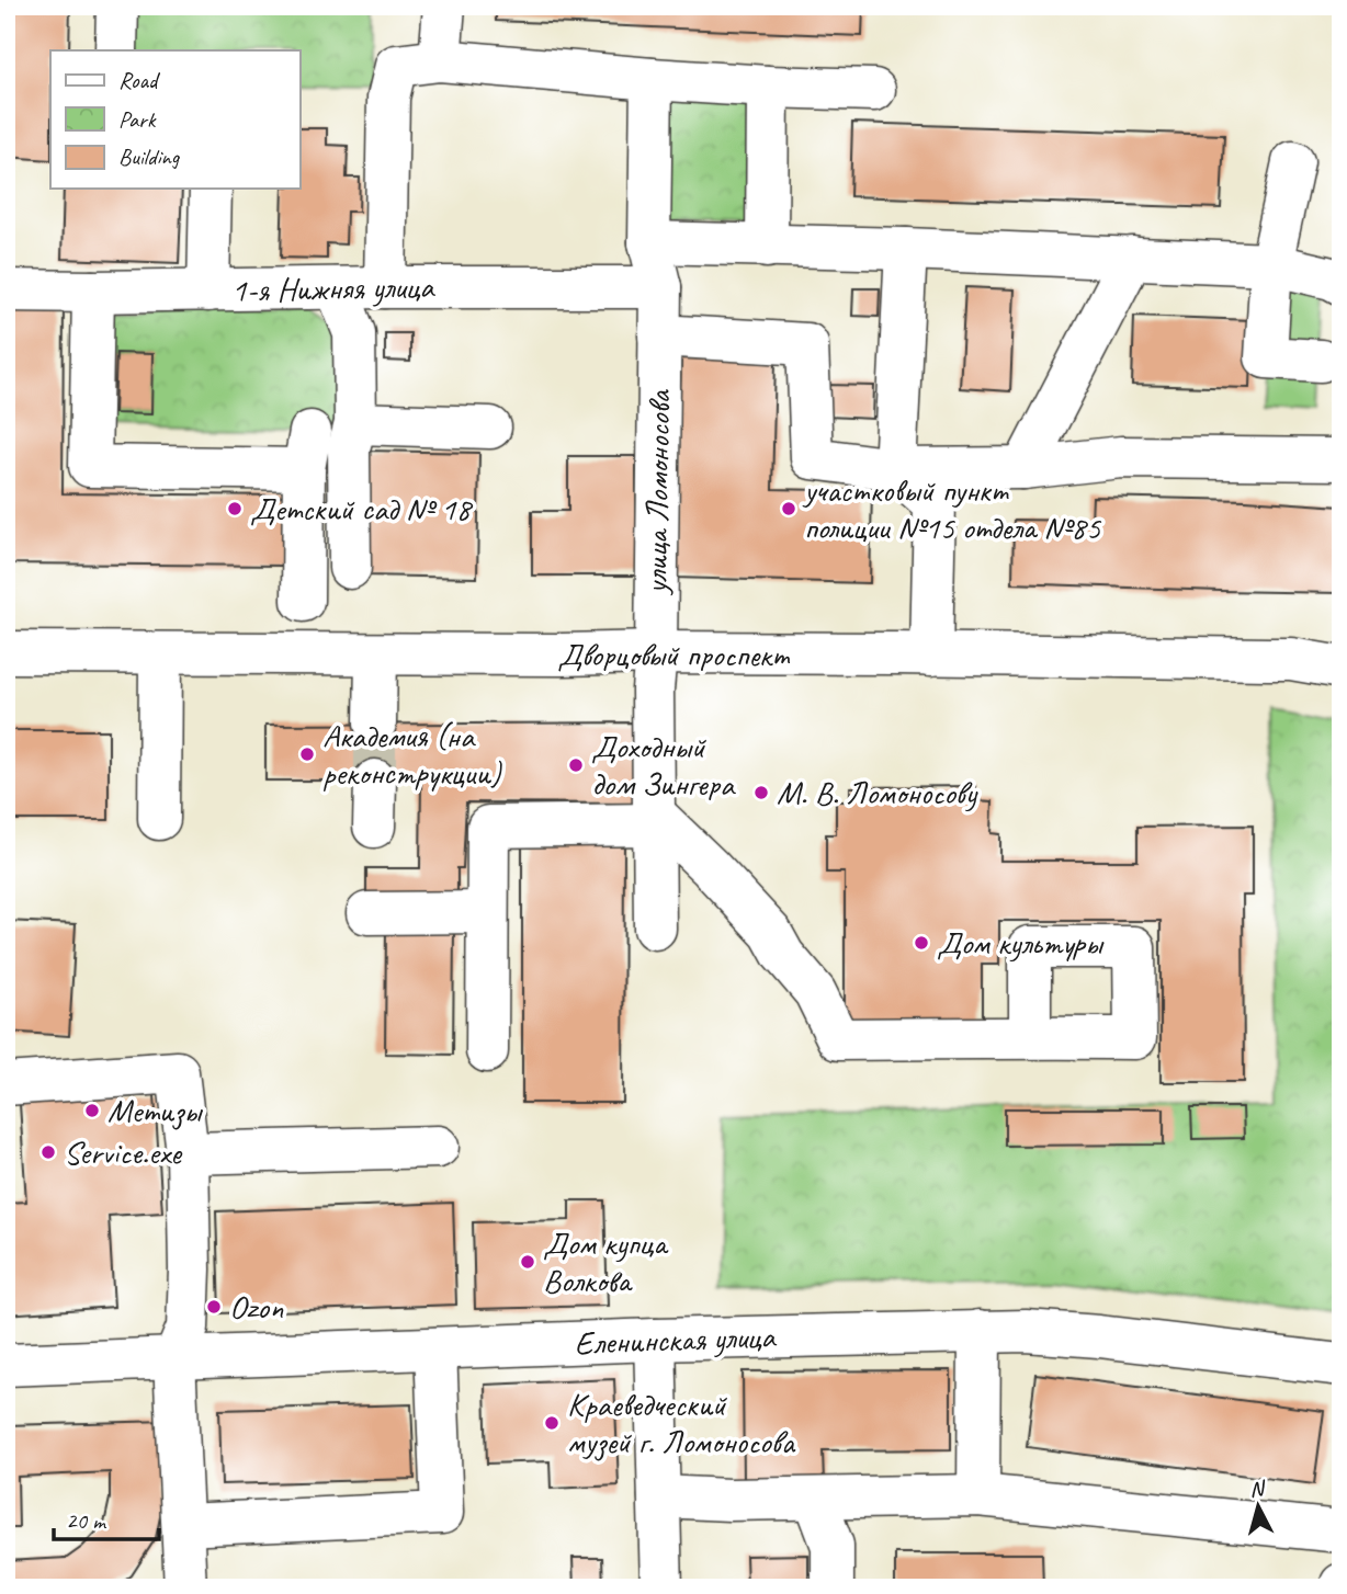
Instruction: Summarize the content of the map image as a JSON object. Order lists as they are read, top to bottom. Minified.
{"streets":{"street":["1-я Нижняя улица","улица Ломоносова","Дворцовый проспект","Еленинская улица"]},"crossings":[["1-я Нижняя улица","улица Ломоносова"],["улица Ломоносова","Дворцовый проспект"]],"places":["Детский сад № 18","участковый пункт полиции №15 отдела №85","Академия (на реконструкции)","Доходный дом Зингера","М. В. Ломоносову","Дом культуры","Метизы","Service.exe","Дом купца Волкова","Ozon","Краеведческий музей г. Ломоносова"],"legend":["Road","Park","Building"],"scale_bar":"20 m","north":"top"}
